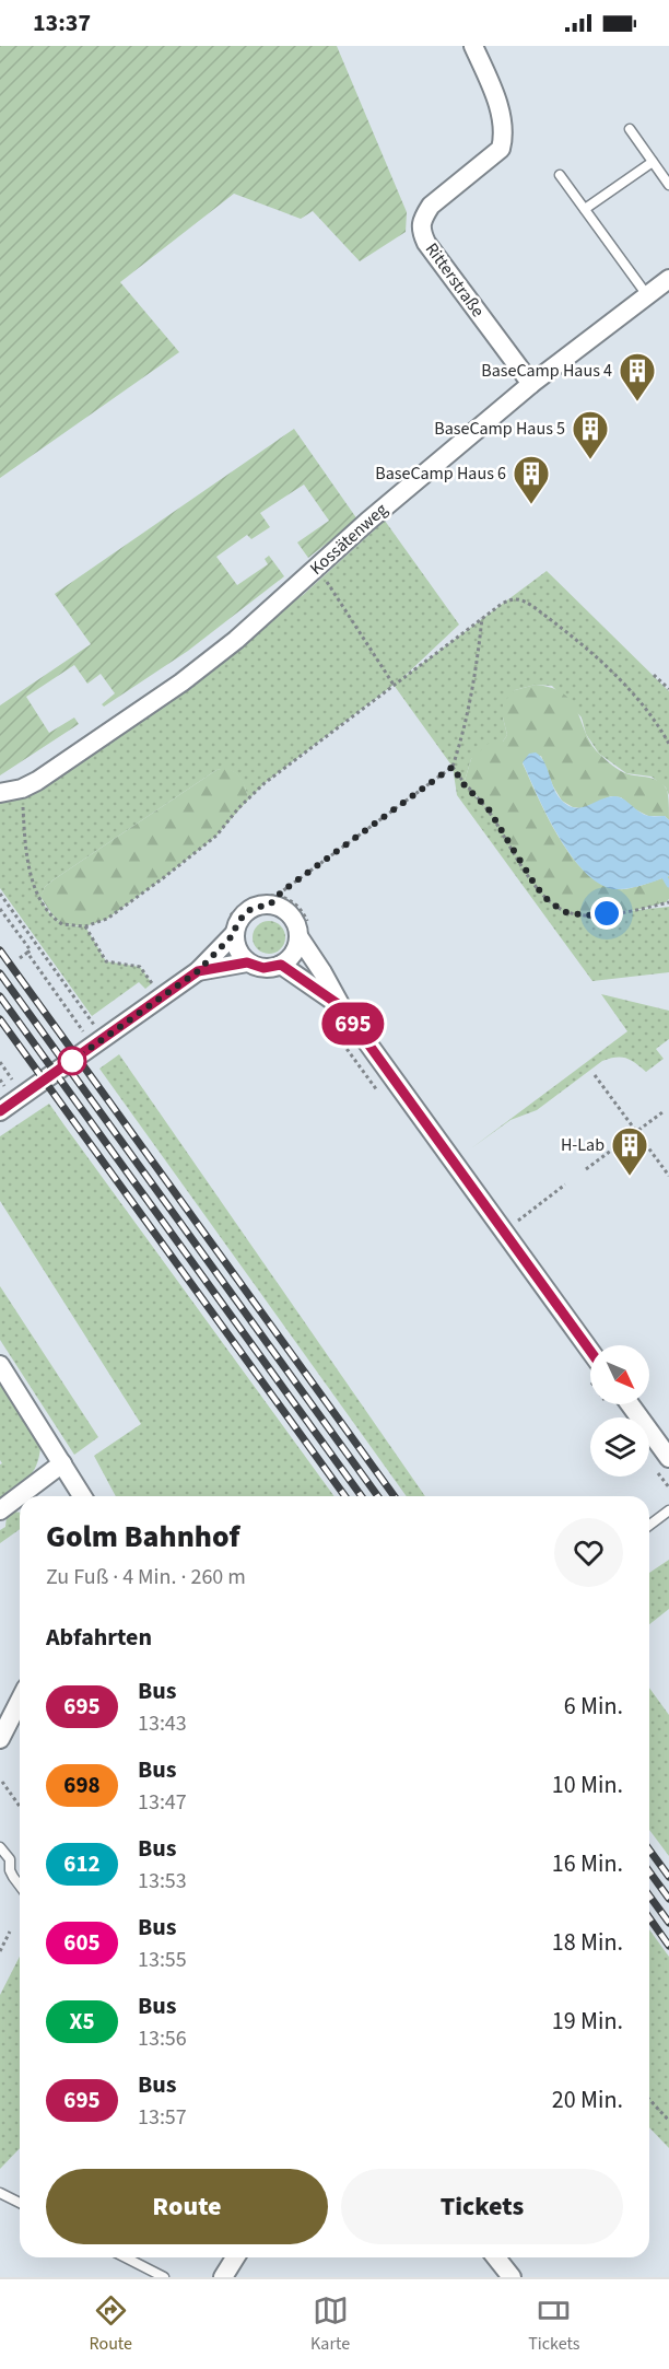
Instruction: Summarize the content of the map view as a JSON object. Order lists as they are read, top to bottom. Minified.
{"streets":{"street":["Ritterstraße","Kossätenweg"]},"crossings":[["Ritterstraße","Kossätenweg"]],"places":{"building":["BaseCamp Haus 4","BaseCamp Haus 5","BaseCamp Haus 6","H-Lab"]},"lines":["bus line 695"],"north":"bottom right","page":{"status":"13:37","on_map":"695","heading":[["Golm Bahnhof","Zu Fuß · 4 Min. · 260 m"],"Abfahrten"],"list":[{"mark":"695","name":"Bus","note":"13:43","value":"6 Min."},{"mark":"698","name":"Bus","note":"13:47","value":"10 Min."},{"mark":"612","name":"Bus","note":"13:53","value":"16 Min."},{"mark":"605","name":"Bus","note":"13:55","value":"18 Min."},{"mark":"X5","name":"Bus","note":"13:56","value":"19 Min."},{"mark":"695","name":"Bus","note":"13:57","value":"20 Min."}],"buttons":["Route","Tickets"],"tabs":["Route","Karte","Tickets"]}}
